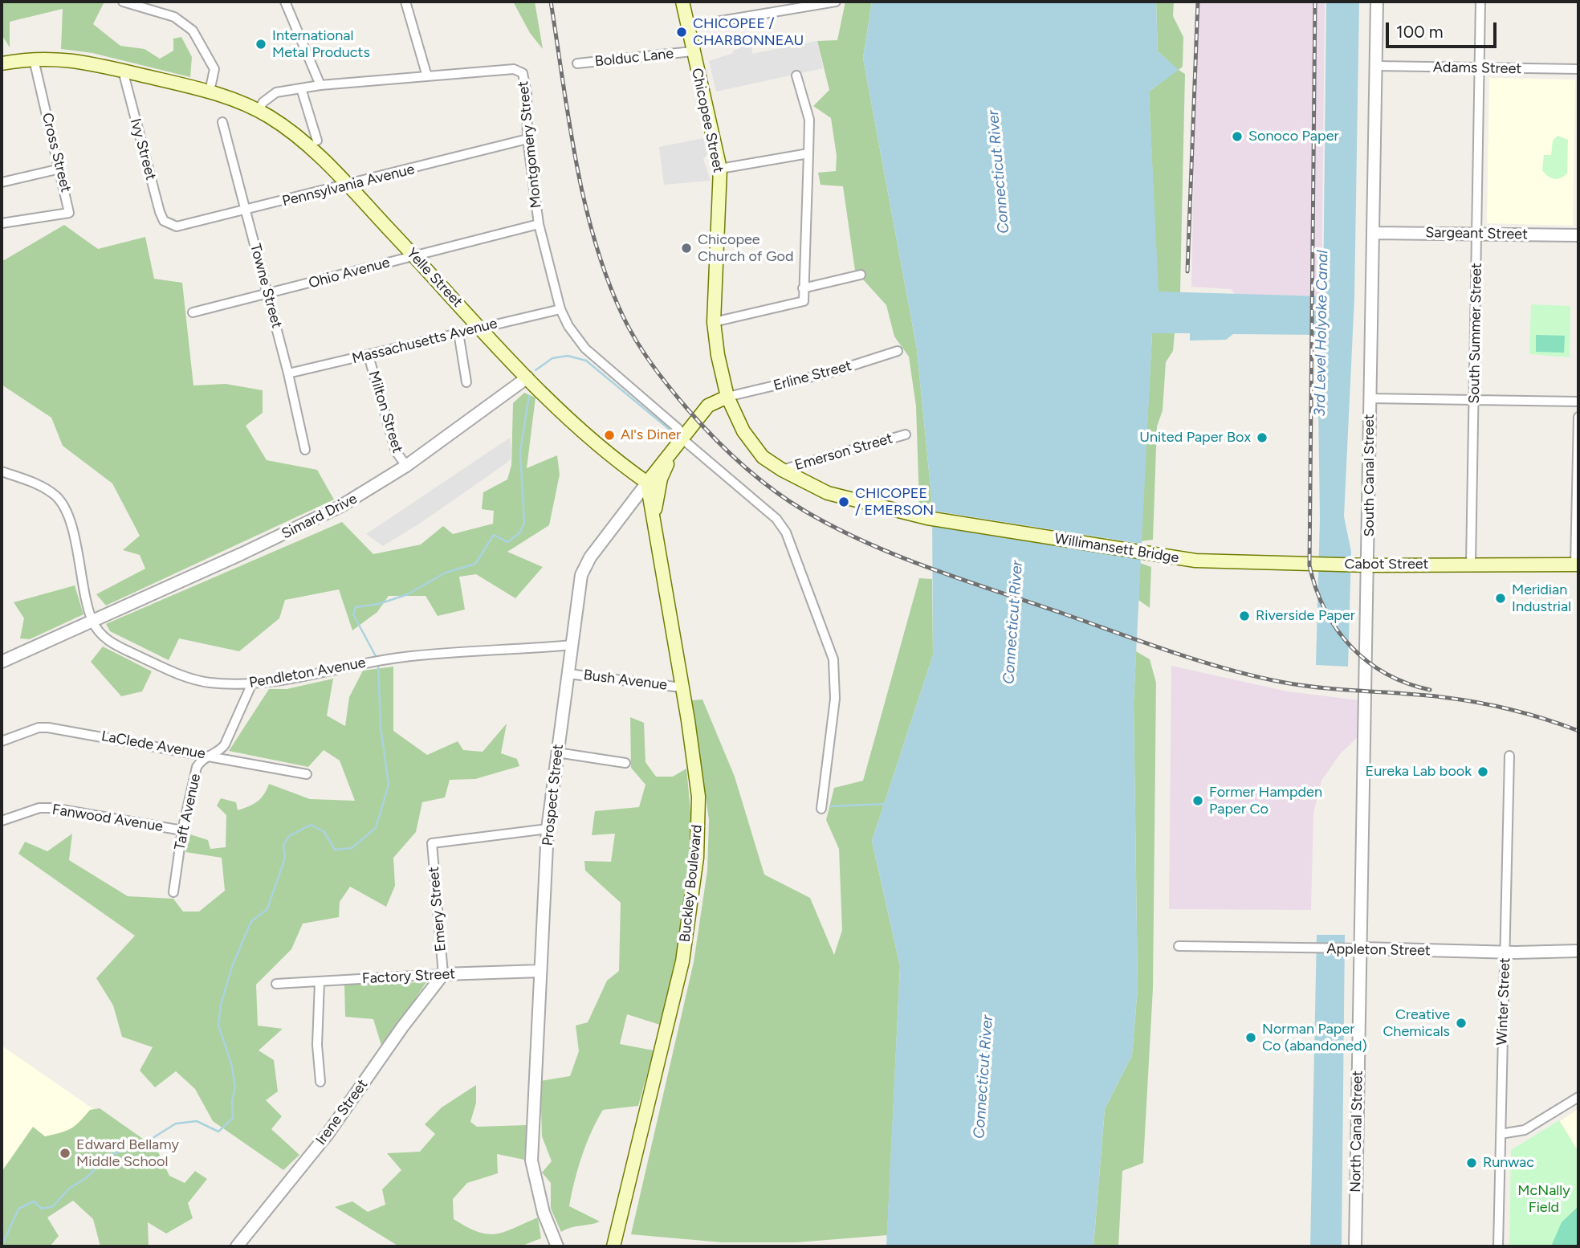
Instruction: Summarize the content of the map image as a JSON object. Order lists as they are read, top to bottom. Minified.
{"streets":{"main road":["Chicopee Street","Yelle Street","Willimansett Bridge","Cabot Street","Prospect Street","Buckley Boulevard"],"street":["Bolduc Lane","Adams Street","Montgomery Street","Ivy Street","Cross Street","Pennsylvania Avenue","Sargeant Street","Ohio Avenue","Towne Street","South Summer Street","Massachusetts Avenue","Erline Street","Milton Street","Emerson Street","South Canal Street","Simard Drive","Pendleton Avenue","Bush Avenue","LaClede Avenue","Taft Avenue","Fanwood Avenue","Emery Street","Appleton Street","Factory Street","Winter Street","Irene Street","North Canal Street"]},"crossings":[["Bolduc Lane","Chicopee Street"],["Adams Street","South Summer Street"],["Adams Street","South Canal Street"],["Chicopee Street","Erline Street"],["Chicopee Street","Emerson Street"],["Chicopee Street","Willimansett Bridge"],["Chicopee Street","Prospect Street"],["Montgomery Street","Pennsylvania Avenue"],["Montgomery Street","Ohio Avenue"],["Montgomery Street","Yelle Street"],["Montgomery Street","Massachusetts Avenue"],["Montgomery Street","Prospect Street"],["Ivy Street","Pennsylvania Avenue"],["Pennsylvania Avenue","Yelle Street"],["Pennsylvania Avenue","Towne Street"],["Sargeant Street","South Summer Street"],["Sargeant Street","South Canal Street"],["Ohio Avenue","Yelle Street"],["Ohio Avenue","Towne Street"],["Yelle Street","Massachusetts Avenue"],["Yelle Street","Simard Drive"],["Yelle Street","Prospect Street"],["Yelle Street","Buckley Boulevard"],["Towne Street","Massachusetts Avenue"],["South Summer Street","Cabot Street"],["Massachusetts Avenue","Milton Street"],["Erline Street","Prospect Street"],["Milton Street","Simard Drive"],["South Canal Street","Cabot Street"],["South Canal Street","Appleton Street"],["South Canal Street","North Canal Street"],["Simard Drive","Pendleton Avenue"],["Willimansett Bridge","Cabot Street"],["Pendleton Avenue","Prospect Street"],["Pendleton Avenue","Taft Avenue"],["Bush Avenue","Prospect Street"],["Bush Avenue","Buckley Boulevard"],["LaClede Avenue","Taft Avenue"],["Prospect Street","Buckley Boulevard"],["Prospect Street","Emery Street"],["Prospect Street","Factory Street"],["Taft Avenue","Fanwood Avenue"],["Emery Street","Factory Street"],["Emery Street","Irene Street"],["Appleton Street","Winter Street"],["Appleton Street","North Canal Street"],["Factory Street","Irene Street"]],"water":["Connecticut River","3rd Level Holyoke Canal"],"parks":["McNally Field"],"places":["CHICOPEE / CHARBONNEAU","International Metal Products","Sonoco Paper","Chicopee Church of God","Al's Diner","United Paper Box","CHICOPEE / EMERSON","Meridian Industrial","Riverside Paper","Eureka Lab book","Former Hampden Paper Co","Creative Chemicals","Norman Paper Co (abandoned)","Edward Bellamy Middle School","Runwac"],"scale_bar":"100 m"}
